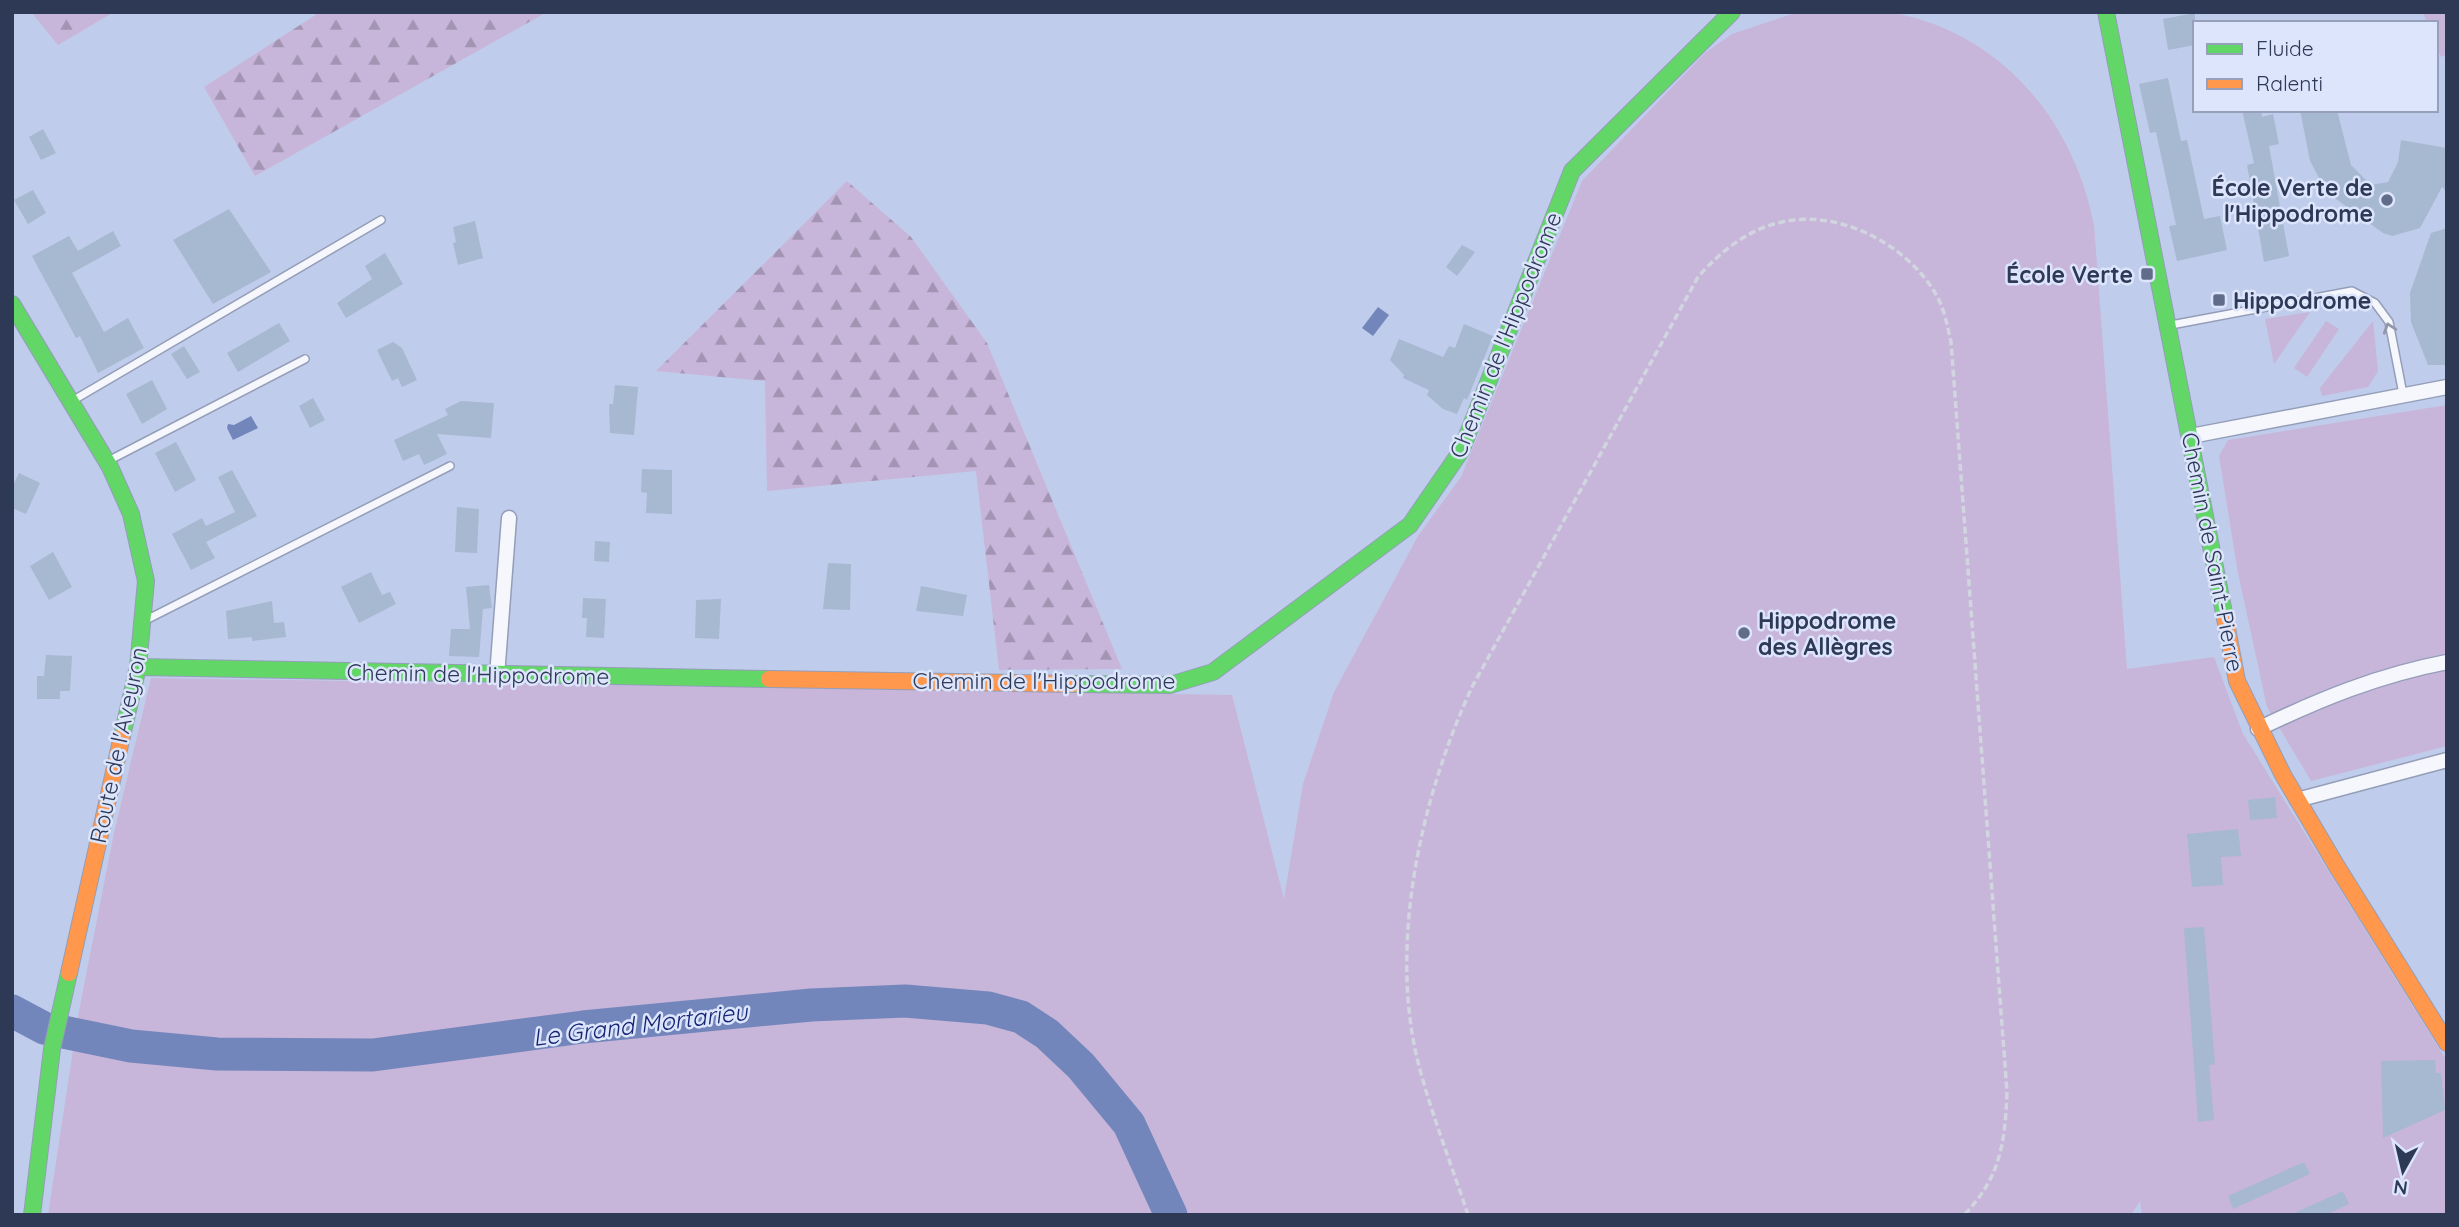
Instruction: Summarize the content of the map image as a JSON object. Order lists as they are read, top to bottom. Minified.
{"streets":{"street":["Chemin de l'Hippodrome","Chemin de Saint-Pierre","Route de l'Aveyron"]},"crossings":[["Chemin de l'Hippodrome","Route de l'Aveyron"]],"water":["Le Grand Mortarieu"],"places":{"other":["École Verte de l'Hippodrome","Hippodrome des Allègres"],"transit":["École Verte","Hippodrome"]},"legend":["Fluide","Ralenti"],"north":"bottom"}
